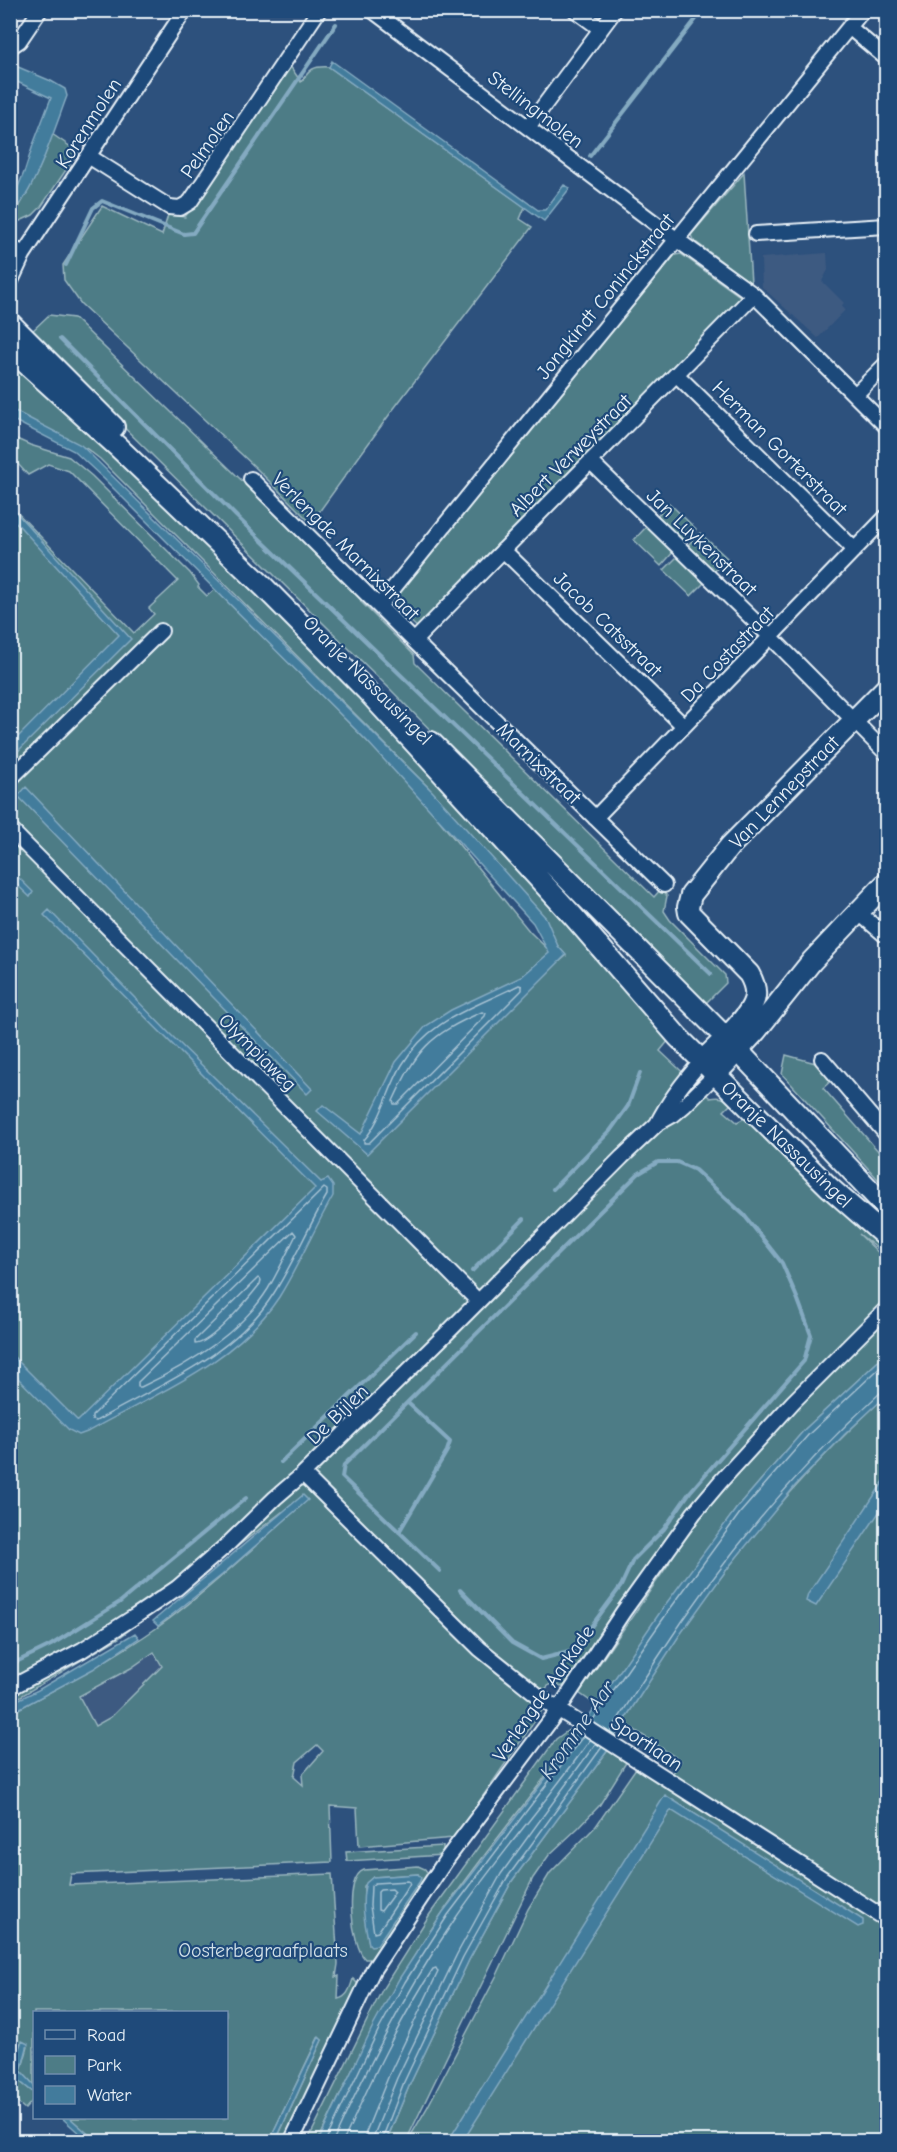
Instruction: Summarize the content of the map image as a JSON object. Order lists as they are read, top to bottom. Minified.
{"streets":{"main road":["Oranje Nassausingel","Van Lennepstraat"],"street":["Stellingmolen","Korenmolen","Pelmolen","Jongkindt Coninckstraat","Herman Gorterstraat","Albert Verweystraat","Jan Luykenstraat","Verlengde Marnixstraat","Jacob Catsstraat","Da Costastraat","Marnixstraat","Olympiaweg","De Bijlen","Verlengde Aarkade","Sportlaan"]},"crossings":[["Stellingmolen","Jongkindt Coninckstraat"],["Stellingmolen","Albert Verweystraat"],["Korenmolen","Pelmolen"],["Jongkindt Coninckstraat","Verlengde Marnixstraat"],["Herman Gorterstraat","Albert Verweystraat"],["Herman Gorterstraat","Da Costastraat"],["Albert Verweystraat","Jan Luykenstraat"],["Albert Verweystraat","Verlengde Marnixstraat"],["Albert Verweystraat","Jacob Catsstraat"],["Albert Verweystraat","Marnixstraat"],["Jan Luykenstraat","Da Costastraat"],["Jan Luykenstraat","Van Lennepstraat"],["Verlengde Marnixstraat","Marnixstraat"],["Jacob Catsstraat","Da Costastraat"],["Da Costastraat","Marnixstraat"],["Oranje Nassausingel","De Bijlen"],["Olympiaweg","De Bijlen"],["De Bijlen","Sportlaan"],["Verlengde Aarkade","Sportlaan"]],"water":["Kromme Aar"],"parks":["Oosterbegraafplaats"],"legend":["Road","Park","Water"]}
